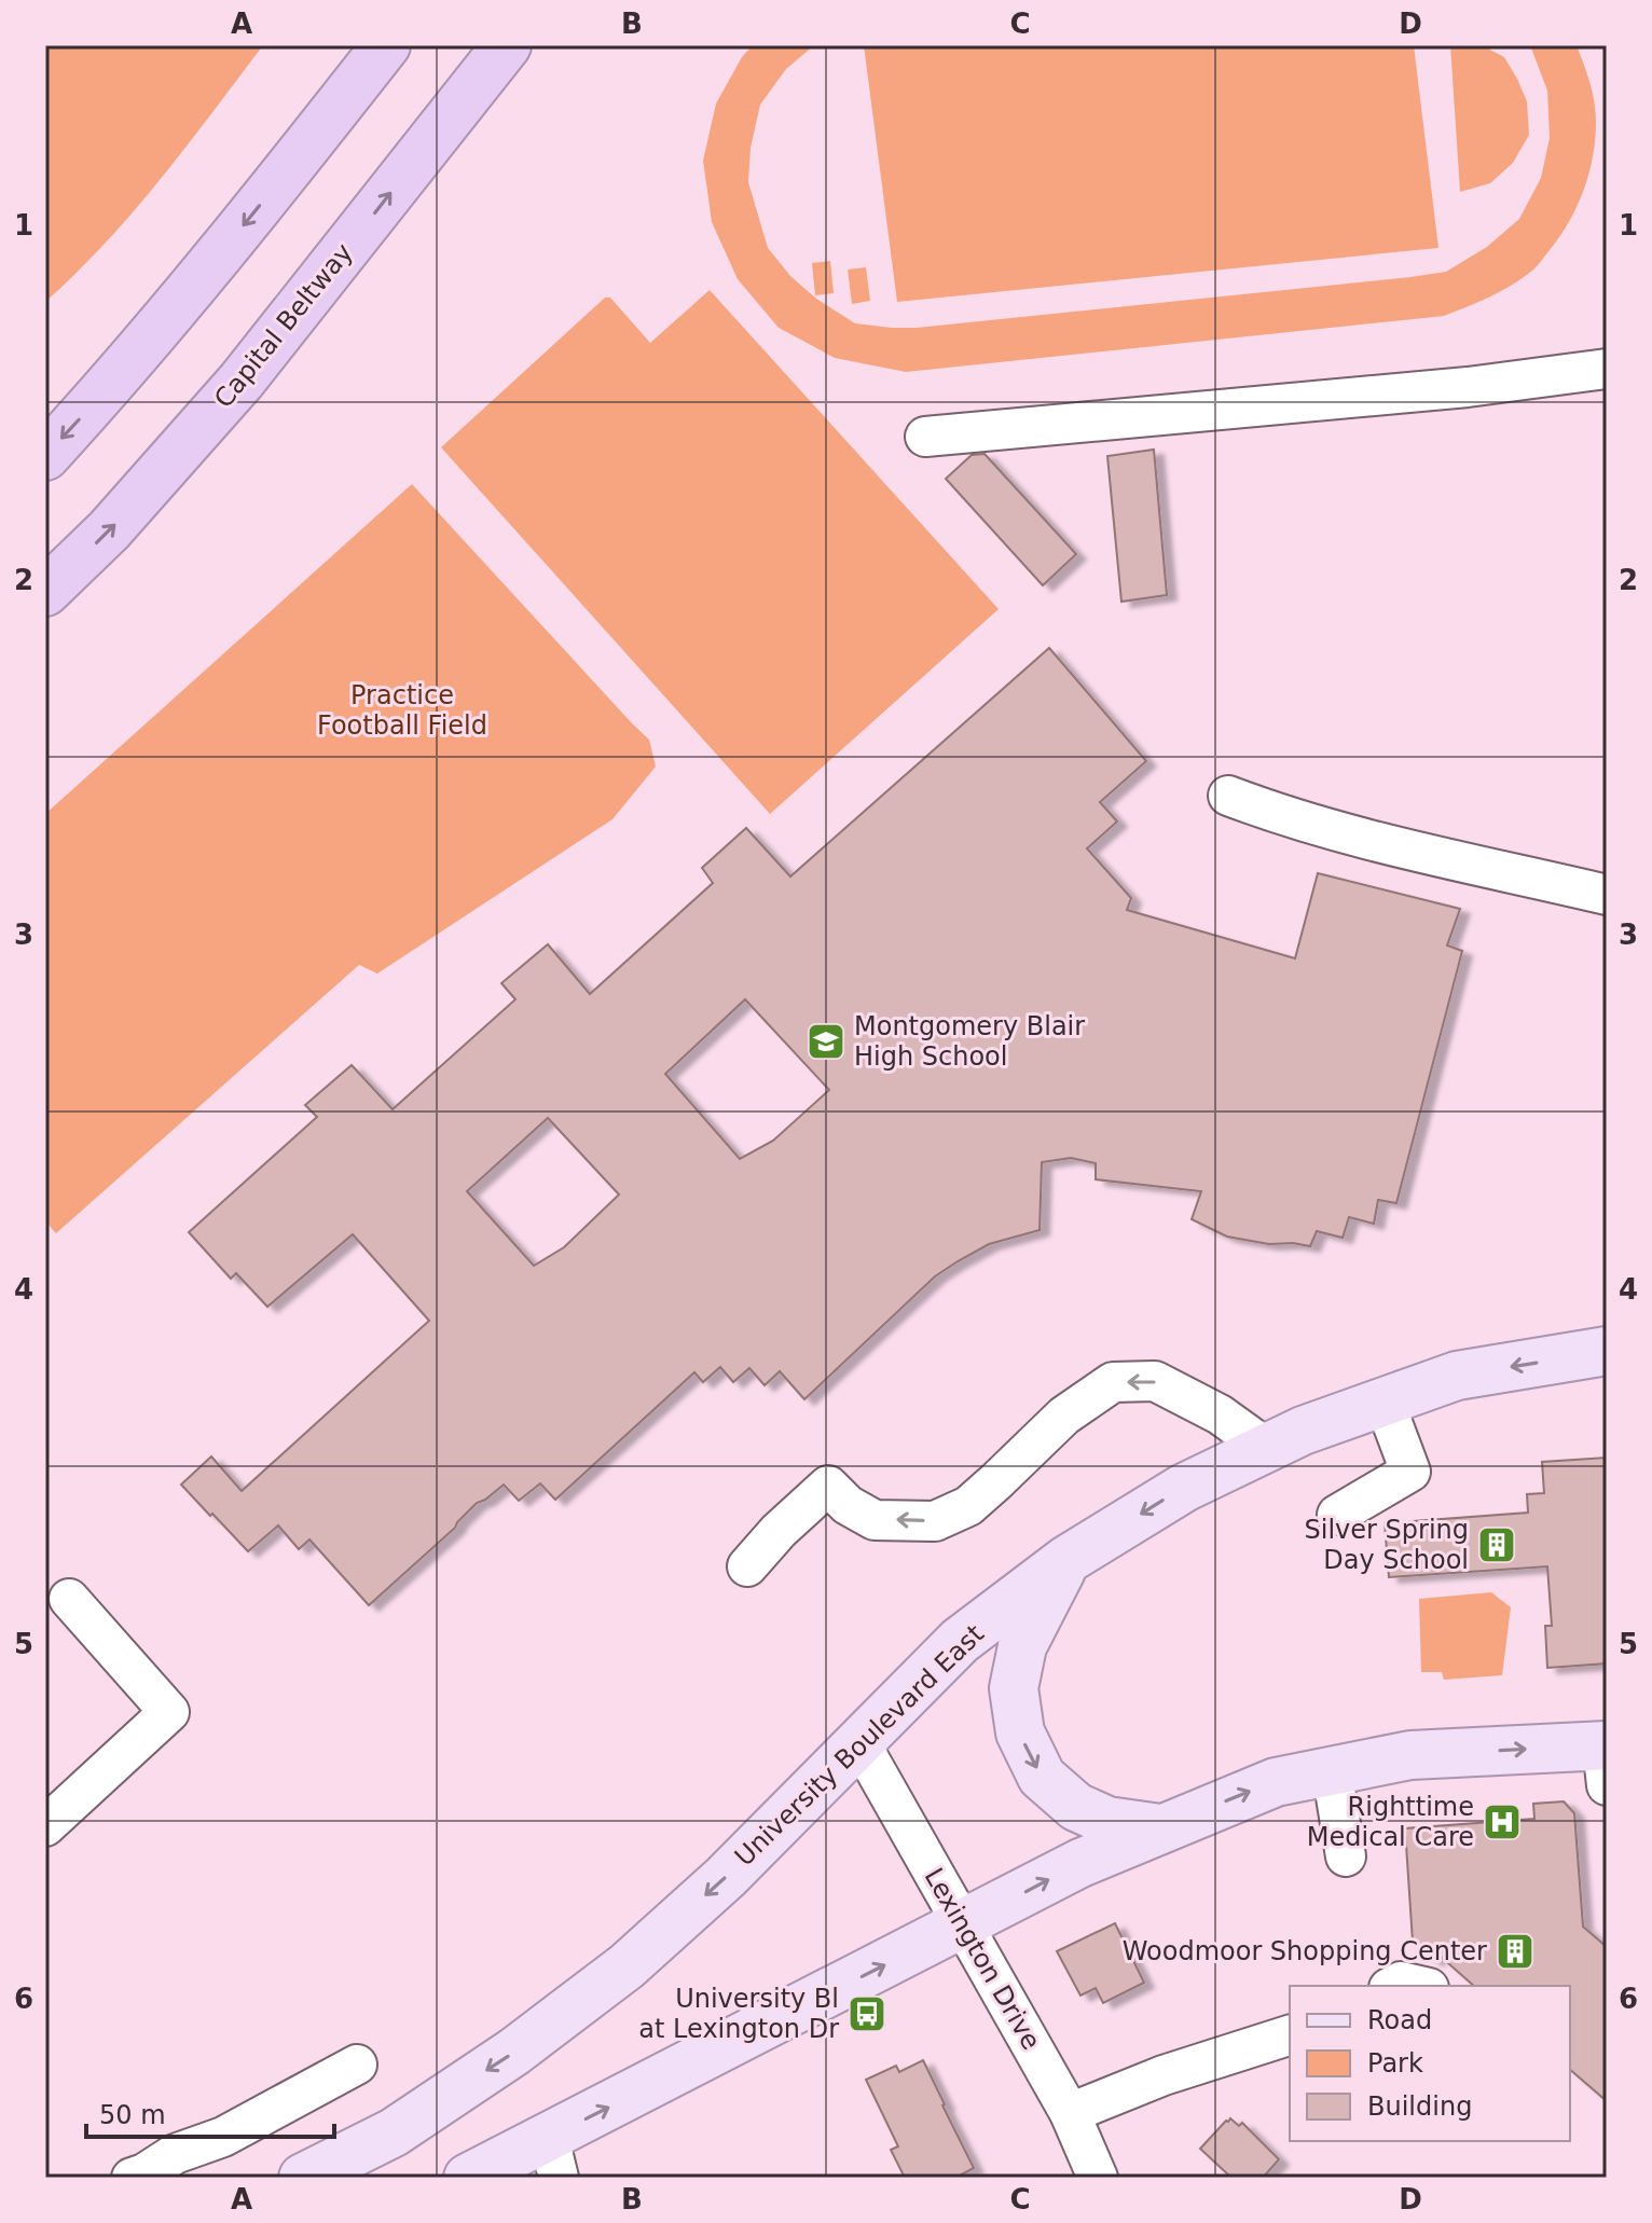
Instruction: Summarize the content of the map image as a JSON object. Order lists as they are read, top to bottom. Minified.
{"streets":{"highway":["Capital Beltway"],"main road":["University Boulevard East"],"street":["Lexington Drive"]},"crossings":[["University Boulevard East","Lexington Drive"]],"parks":["Practice Football Field"],"places":{"school or university":["Montgomery Blair High School"],"building":["Silver Spring Day School","Woodmoor Shopping Center"],"hospital":["Righttime Medical Care"],"bus stop":["University Bl at Lexington Dr"]},"legend":["Road","Park","Building"],"scale_bar":"50 m","grid":{"columns":["A","B","C","D"],"rows":["1","2","3","4","5","6"]}}
